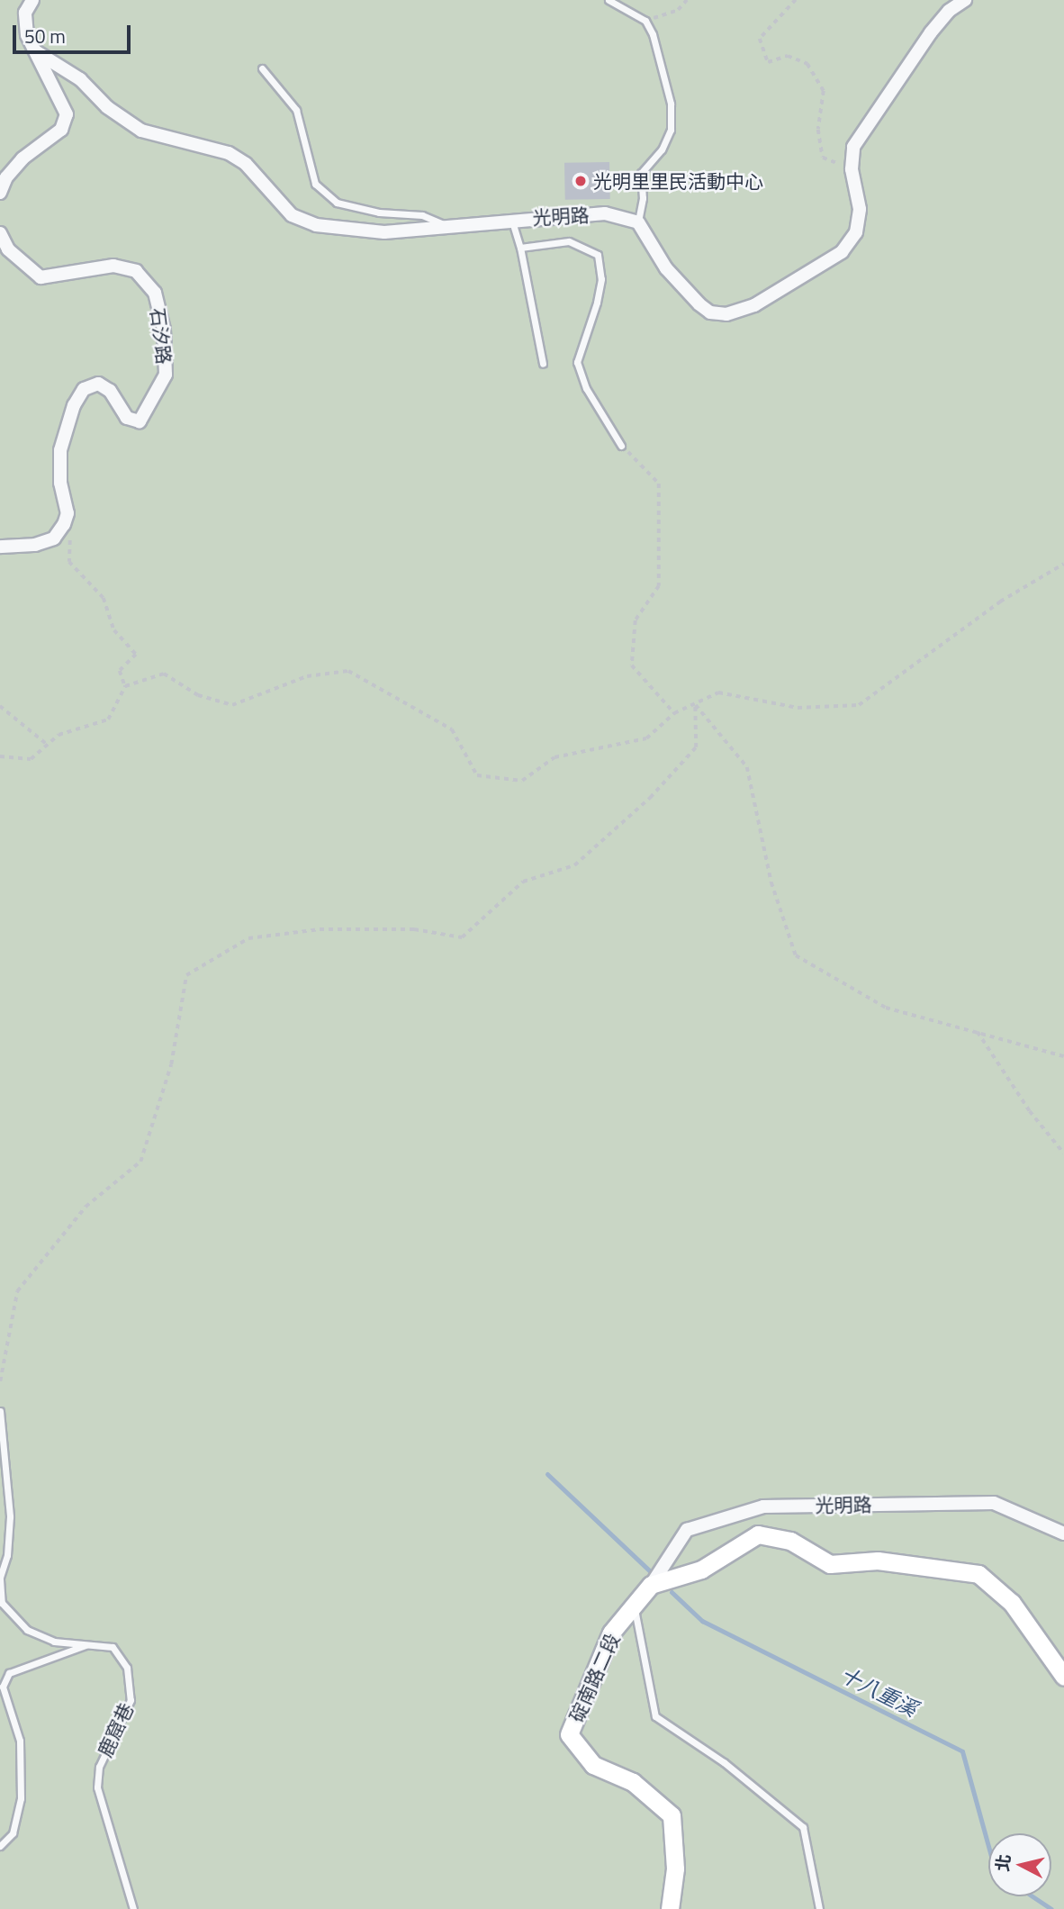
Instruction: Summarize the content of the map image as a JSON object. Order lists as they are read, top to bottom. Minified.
{"streets":{"street":["光明路","石汐路","碇南路二段"],"lane":["鹿窟巷"]},"crossings":[["光明路","碇南路二段"]],"water":["十八重溪"],"places":["光明里里民活動中心"],"scale_bar":"50 m","north":"left"}
